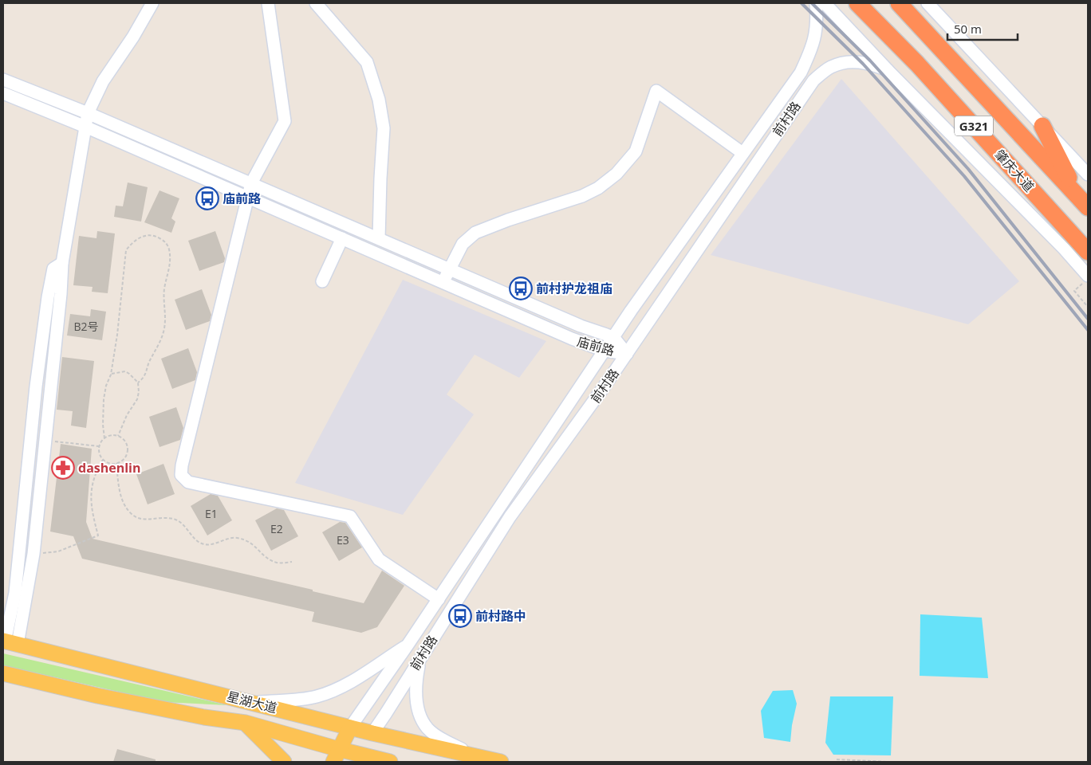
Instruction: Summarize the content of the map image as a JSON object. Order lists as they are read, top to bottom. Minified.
{"streets":{"highway":["G321","肇庆大道"],"main road":["前村路","星湖大道"],"street":["庙前路"]},"crossings":[["前村路","庙前路"],["前村路","星湖大道"]],"places":{"bus stop":["庙前路","前村护龙祖庙","前村路中"],"pharmacy":["dashenlin"]},"house_numbers":["B2号","E1","E2","E3"],"scale_bar":"50 m"}
